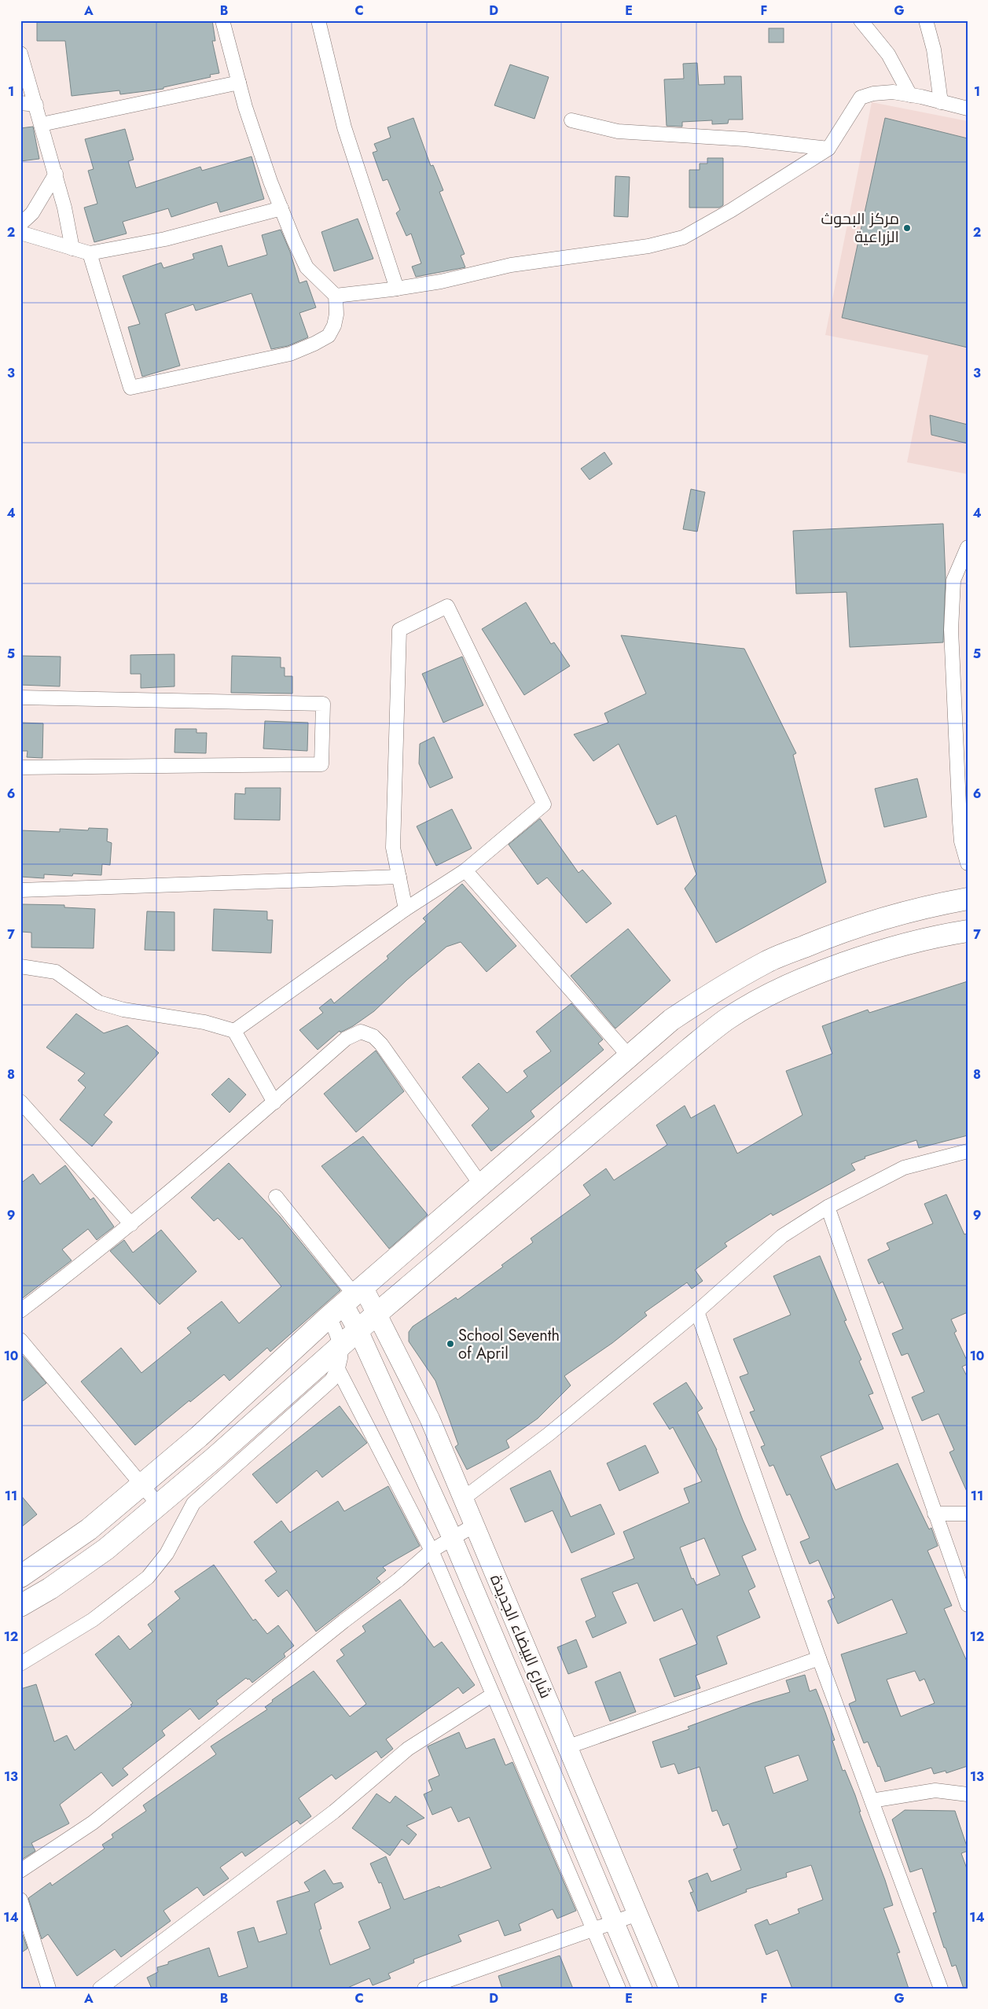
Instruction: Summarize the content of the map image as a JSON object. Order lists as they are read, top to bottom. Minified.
{"streets":{"street":["شارع البيضاء الجديدة"]},"places":["مركز البحوث الزراعية","School Seventh of April"],"grid":{"columns":["A","B","C","D","E","F","G"],"rows":["1","2","3","4","5","6","7","8","9","10","11","12","13","14"]}}
